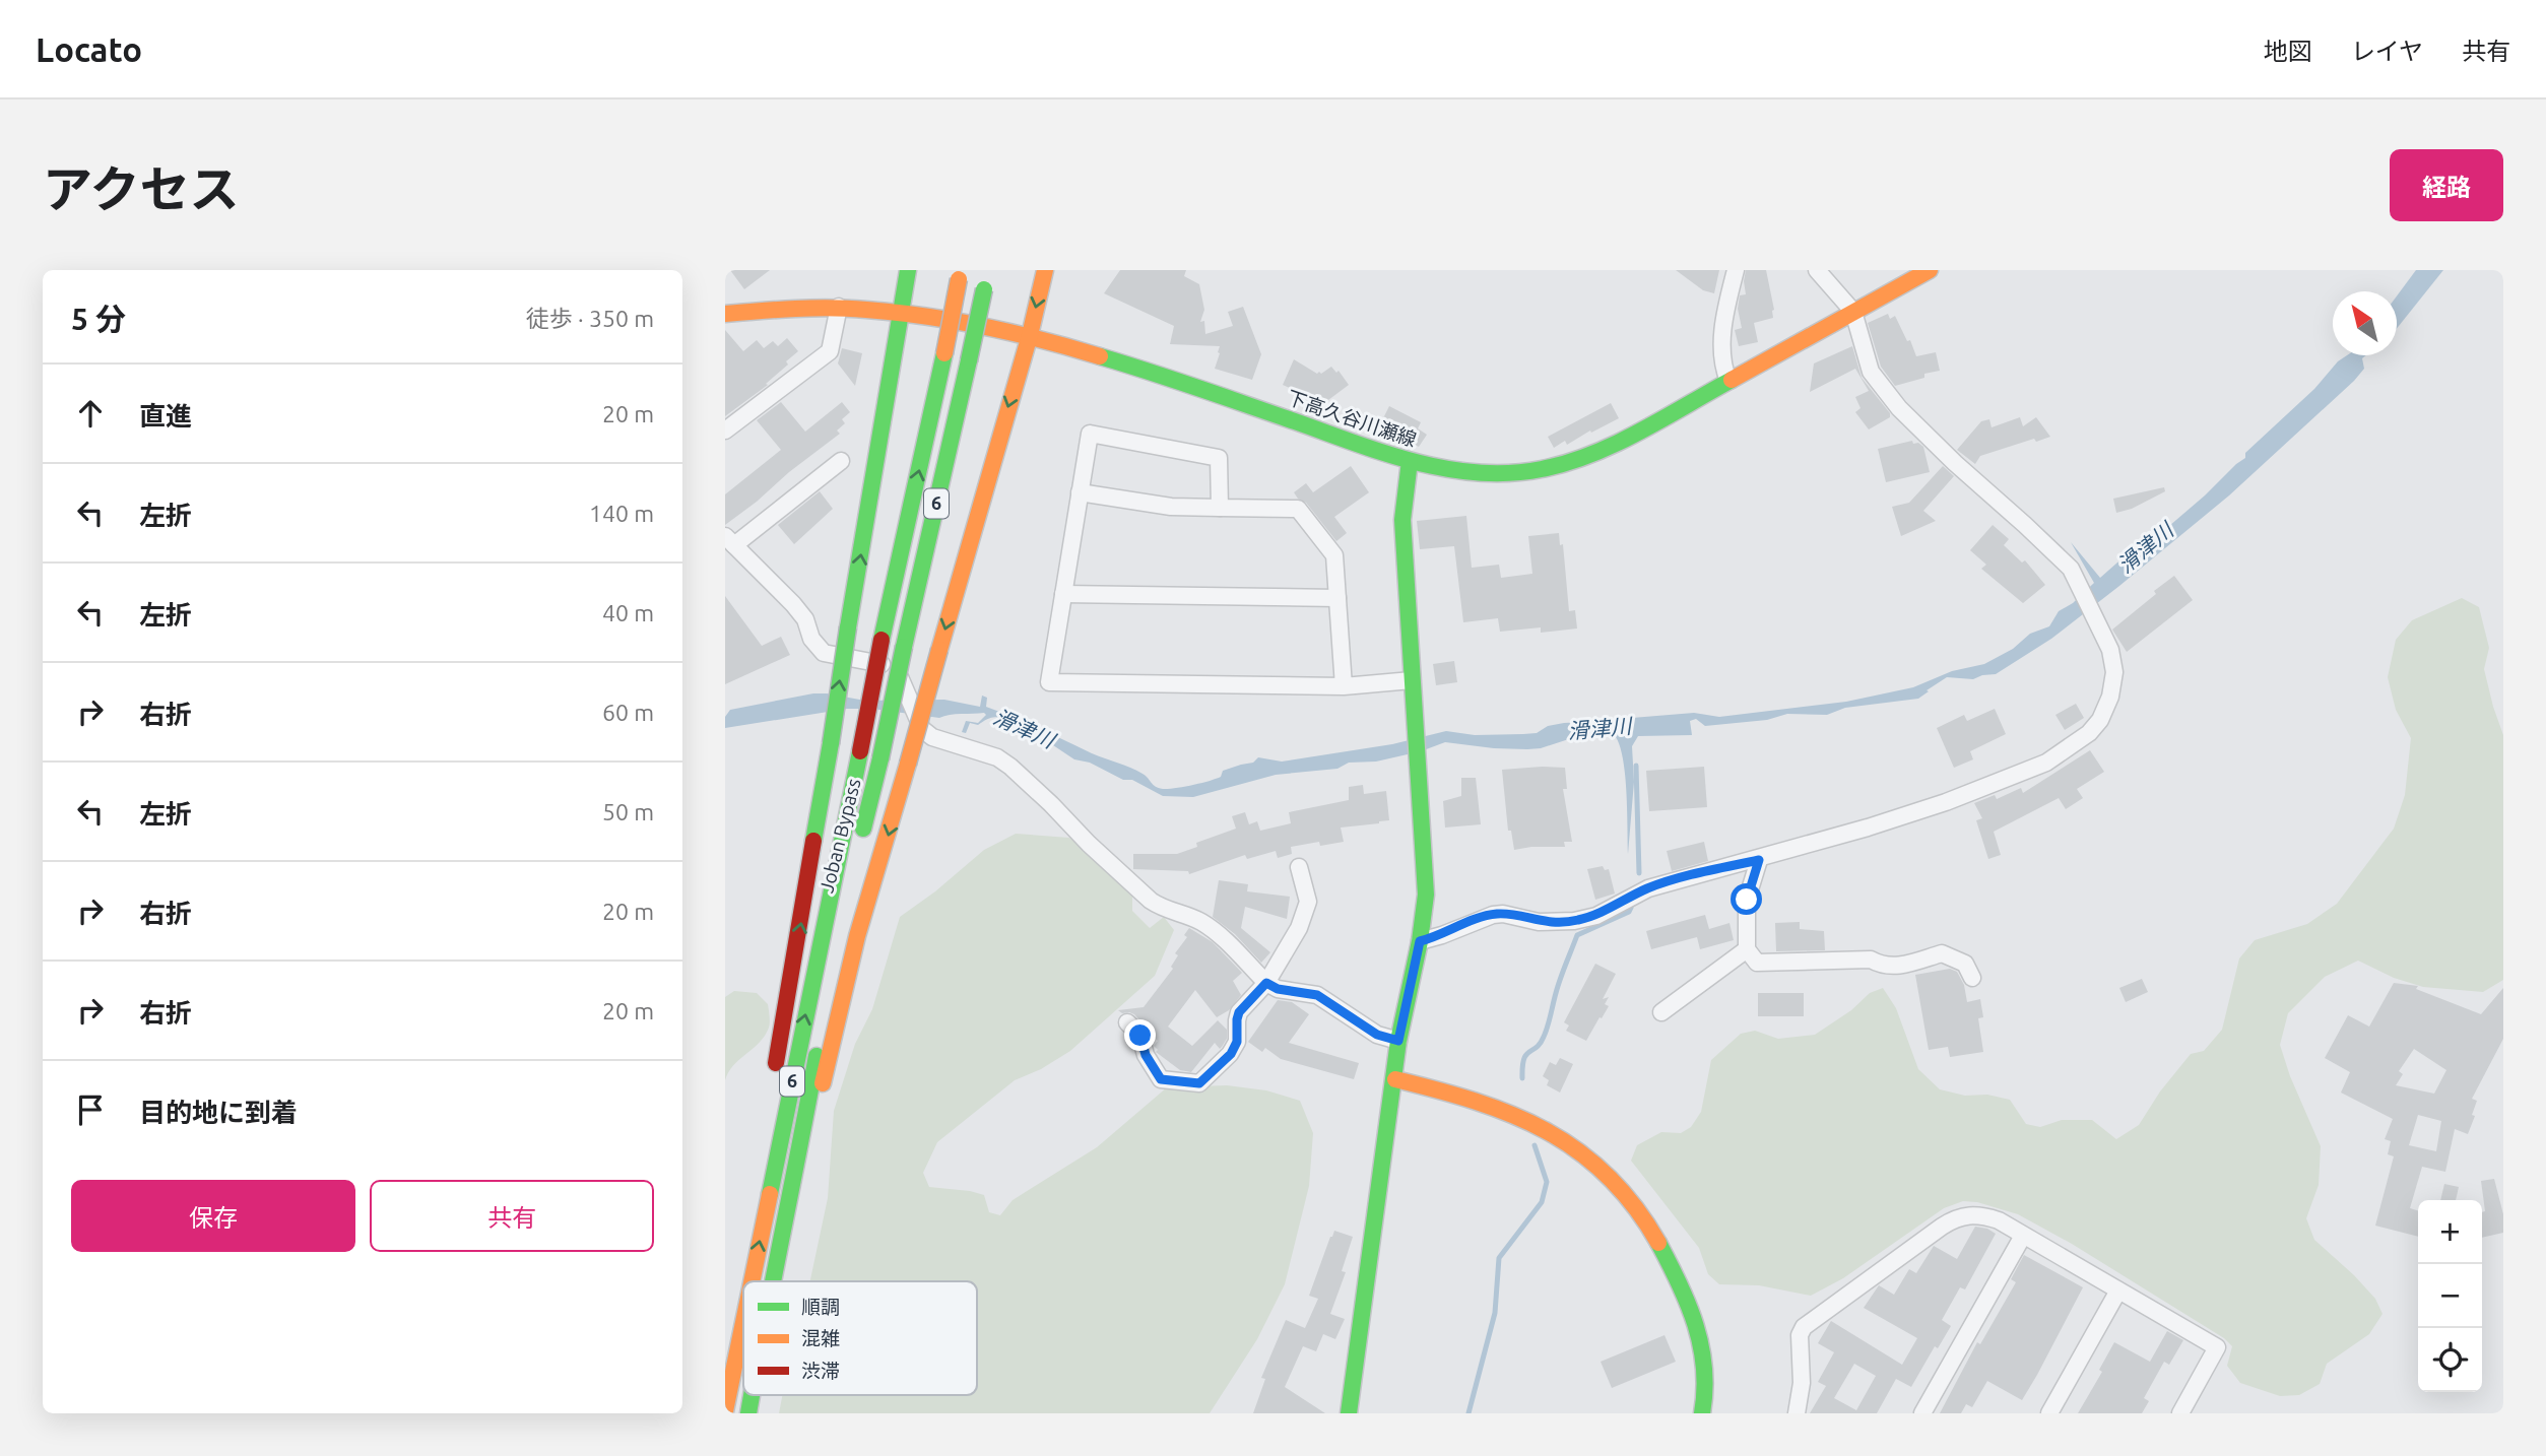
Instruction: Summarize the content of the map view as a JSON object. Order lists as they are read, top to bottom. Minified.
{"streets":{"main road":["下高久谷川瀬線","6","Joban Bypass"]},"water":["滑津川"],"legend":["順調","混雑","渋滞"],"north":"top left","page":{"header":"Locato","nav":["地図","レイヤ","共有"],"title":"アクセス","buttons":["経路",["保存","共有"]],"heading":["5 分","徒歩 · 350 m"],"list":[["直進","20 m"],["左折","140 m"],["左折","40 m"],["右折","60 m"],["左折","50 m"],["右折","20 m"],["右折","20 m"],"目的地に到着"],"map_buttons":["+","−"]}}
